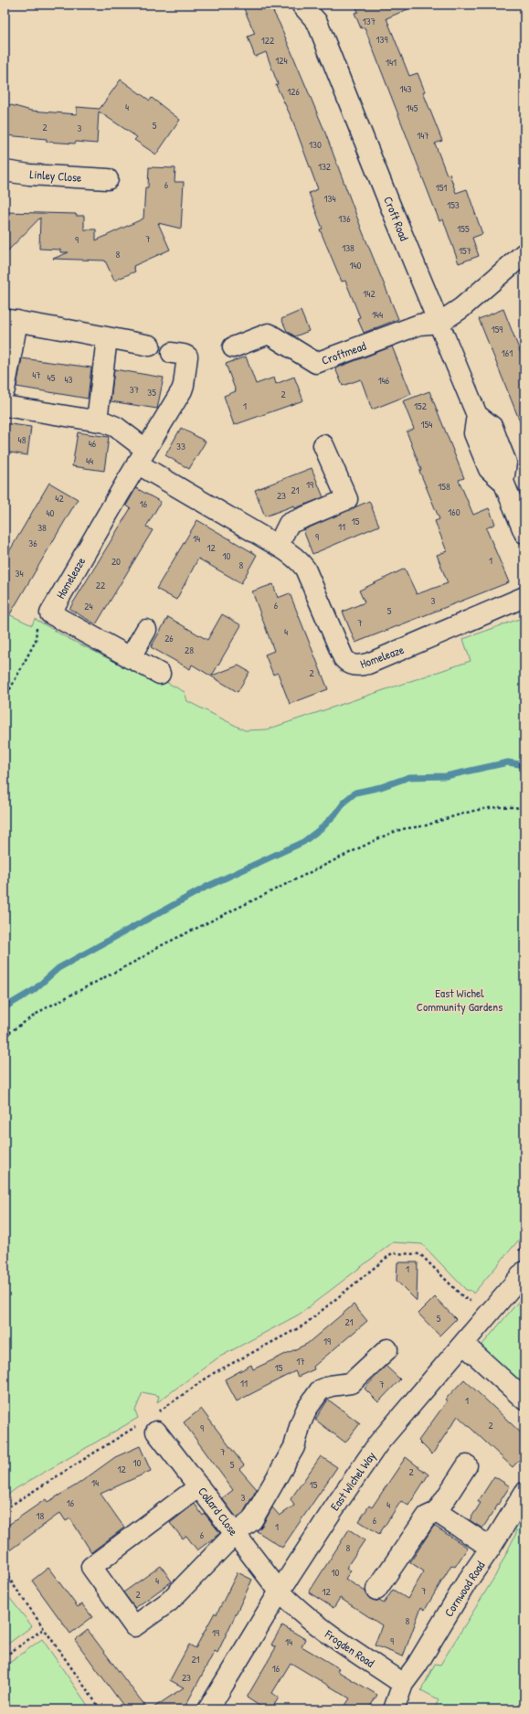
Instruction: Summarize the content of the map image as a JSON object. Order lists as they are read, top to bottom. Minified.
{"streets":{"street":["Linley Close","Croft Road","Croftmead","Homeleaze","East Wichel Way","Collard Close","Cornwood Road","Frogden Road"]},"crossings":[["Croft Road","Croftmead"],["East Wichel Way","Collard Close"],["East Wichel Way","Frogden Road"],["Collard Close","Frogden Road"],["Cornwood Road","Frogden Road"]],"parks":["East Wichel Community Gardens"],"house_numbers":["137","139","122","124","141","143","126","4","145","5","2","3","147","130","132","6","151","134","153","136","155","7","9","138","157","8","140","142","144","159","161","47","45","43","146","37","35","2","1","152","154","48","46","33","44","19","158","21","23","42","16","160","40","15","11","38","9","14","36","12","10","1","20","8","34","22","3","6","24","5","7","4","26","28","2","1","5","21","19","17","15","11","7","1","2","9","7","10","5","12","2","14","15","3","16","4","18","6","1","6","8","10","4","7","12","2","8","19","9","14","21","16","23"]}
